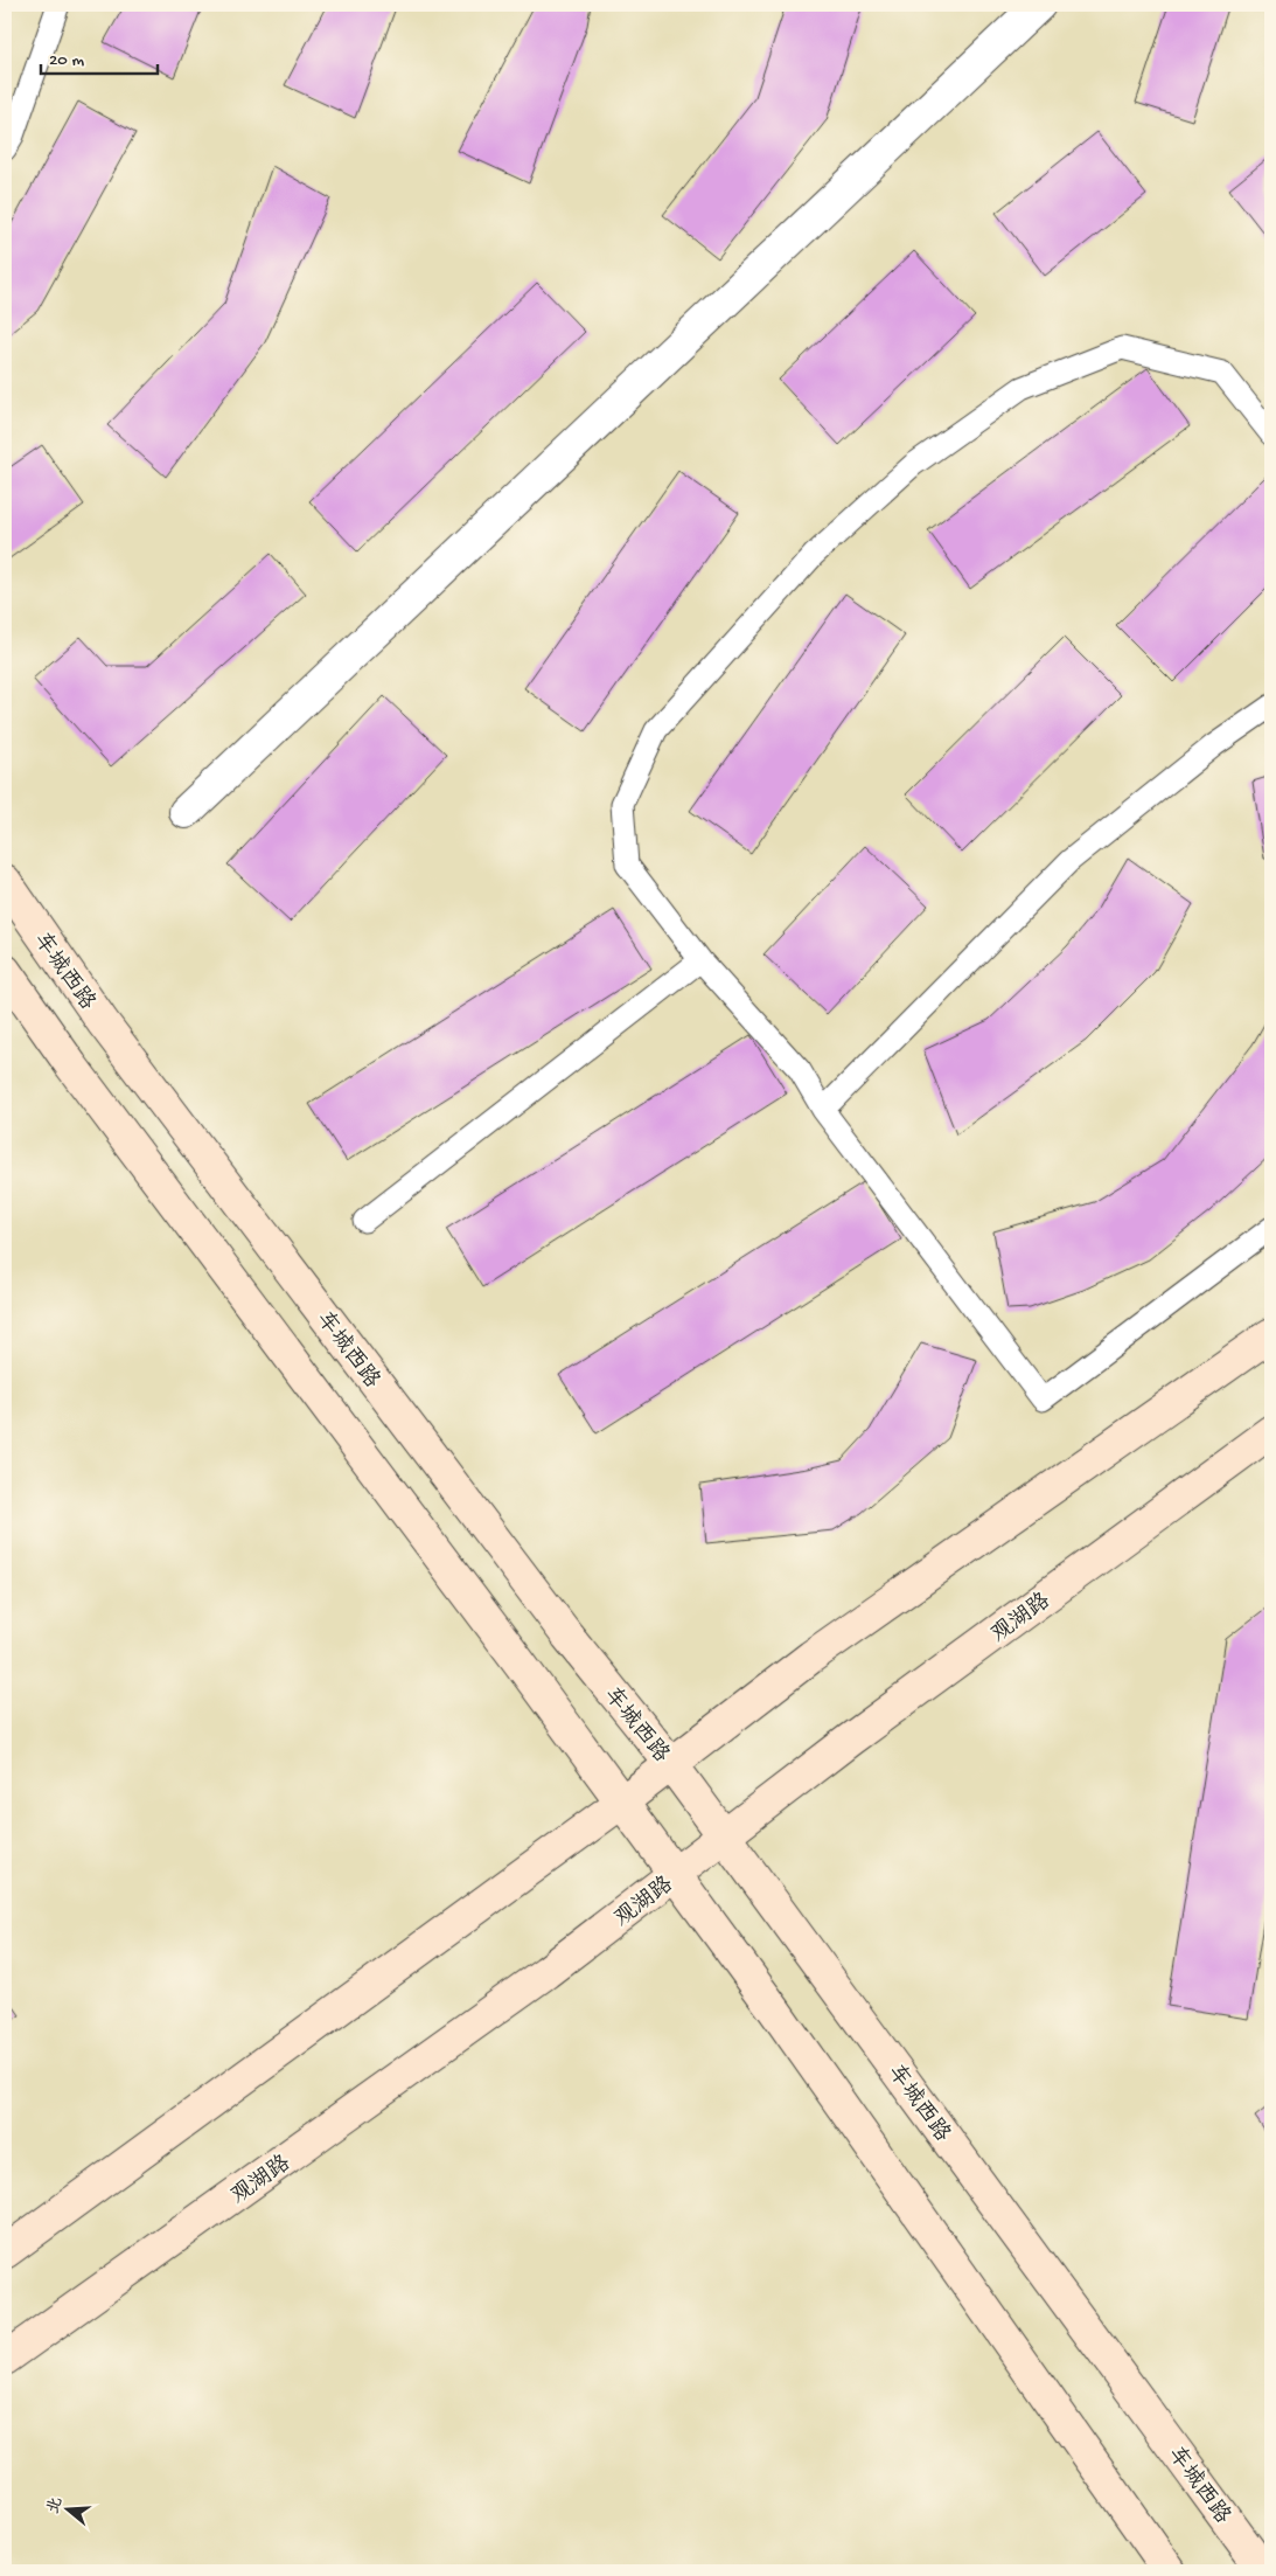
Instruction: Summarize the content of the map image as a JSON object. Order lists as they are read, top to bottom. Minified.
{"streets":{"main road":["车城西路","观湖路"]},"crossings":[["车城西路","观湖路"]],"scale_bar":"20 m","north":"left"}
